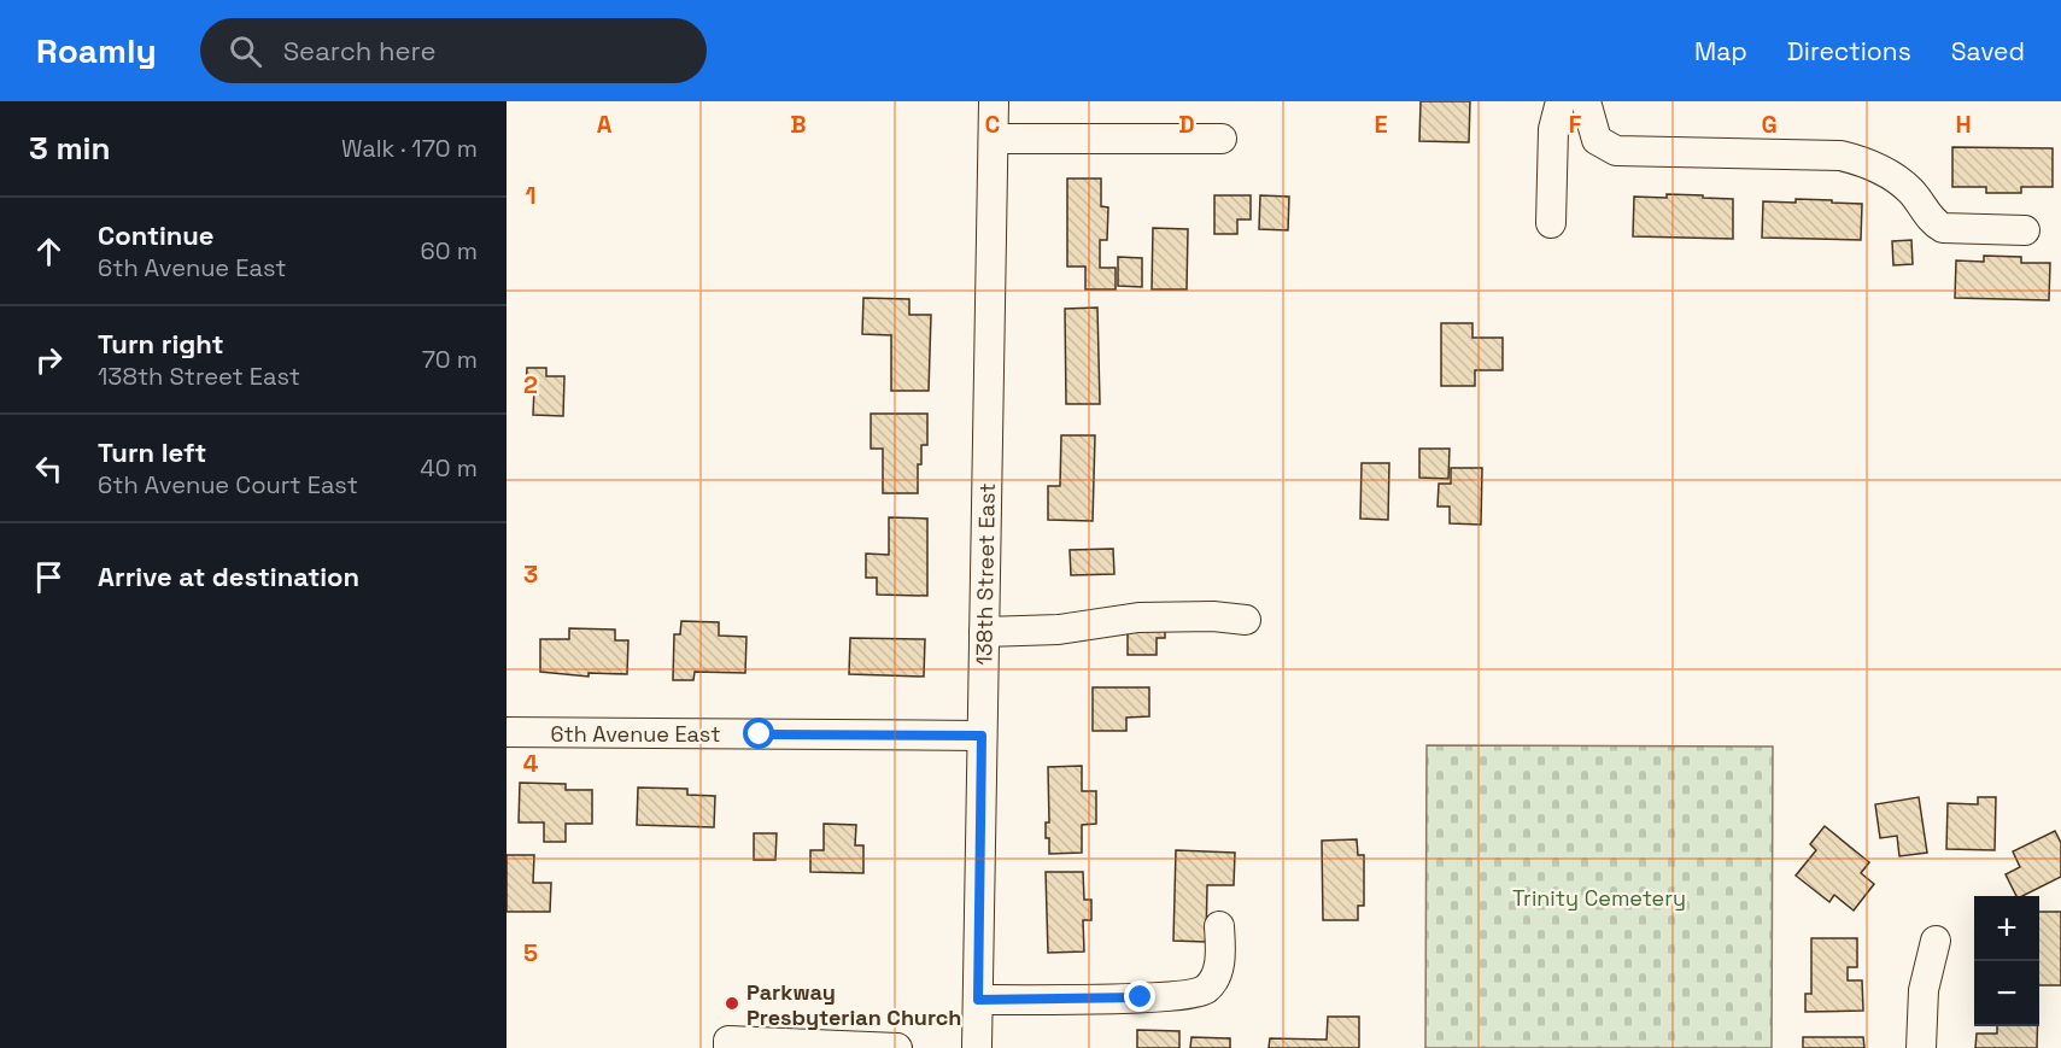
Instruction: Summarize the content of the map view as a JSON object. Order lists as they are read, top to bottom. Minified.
{"streets":{"street":["138th Street East","6th Avenue East"]},"crossings":[["138th Street East","6th Avenue East"]],"parks":["Trinity Cemetery"],"places":["Parkway Presbyterian Church"],"page":{"header":"Roamly","search":"Search here","nav":["Map","Directions","Saved"],"heading":["3 min","Walk · 170 m"],"list":[["Continue","6th Avenue East","60 m"],["Turn right","138th Street East","70 m"],["Turn left","6th Avenue Court East","40 m"],"Arrive at destination"],"map_buttons":["+","−"]},"grid":{"columns":["A","B","C","D","E","F","G","H"],"rows":["1","2","3","4","5"]}}
